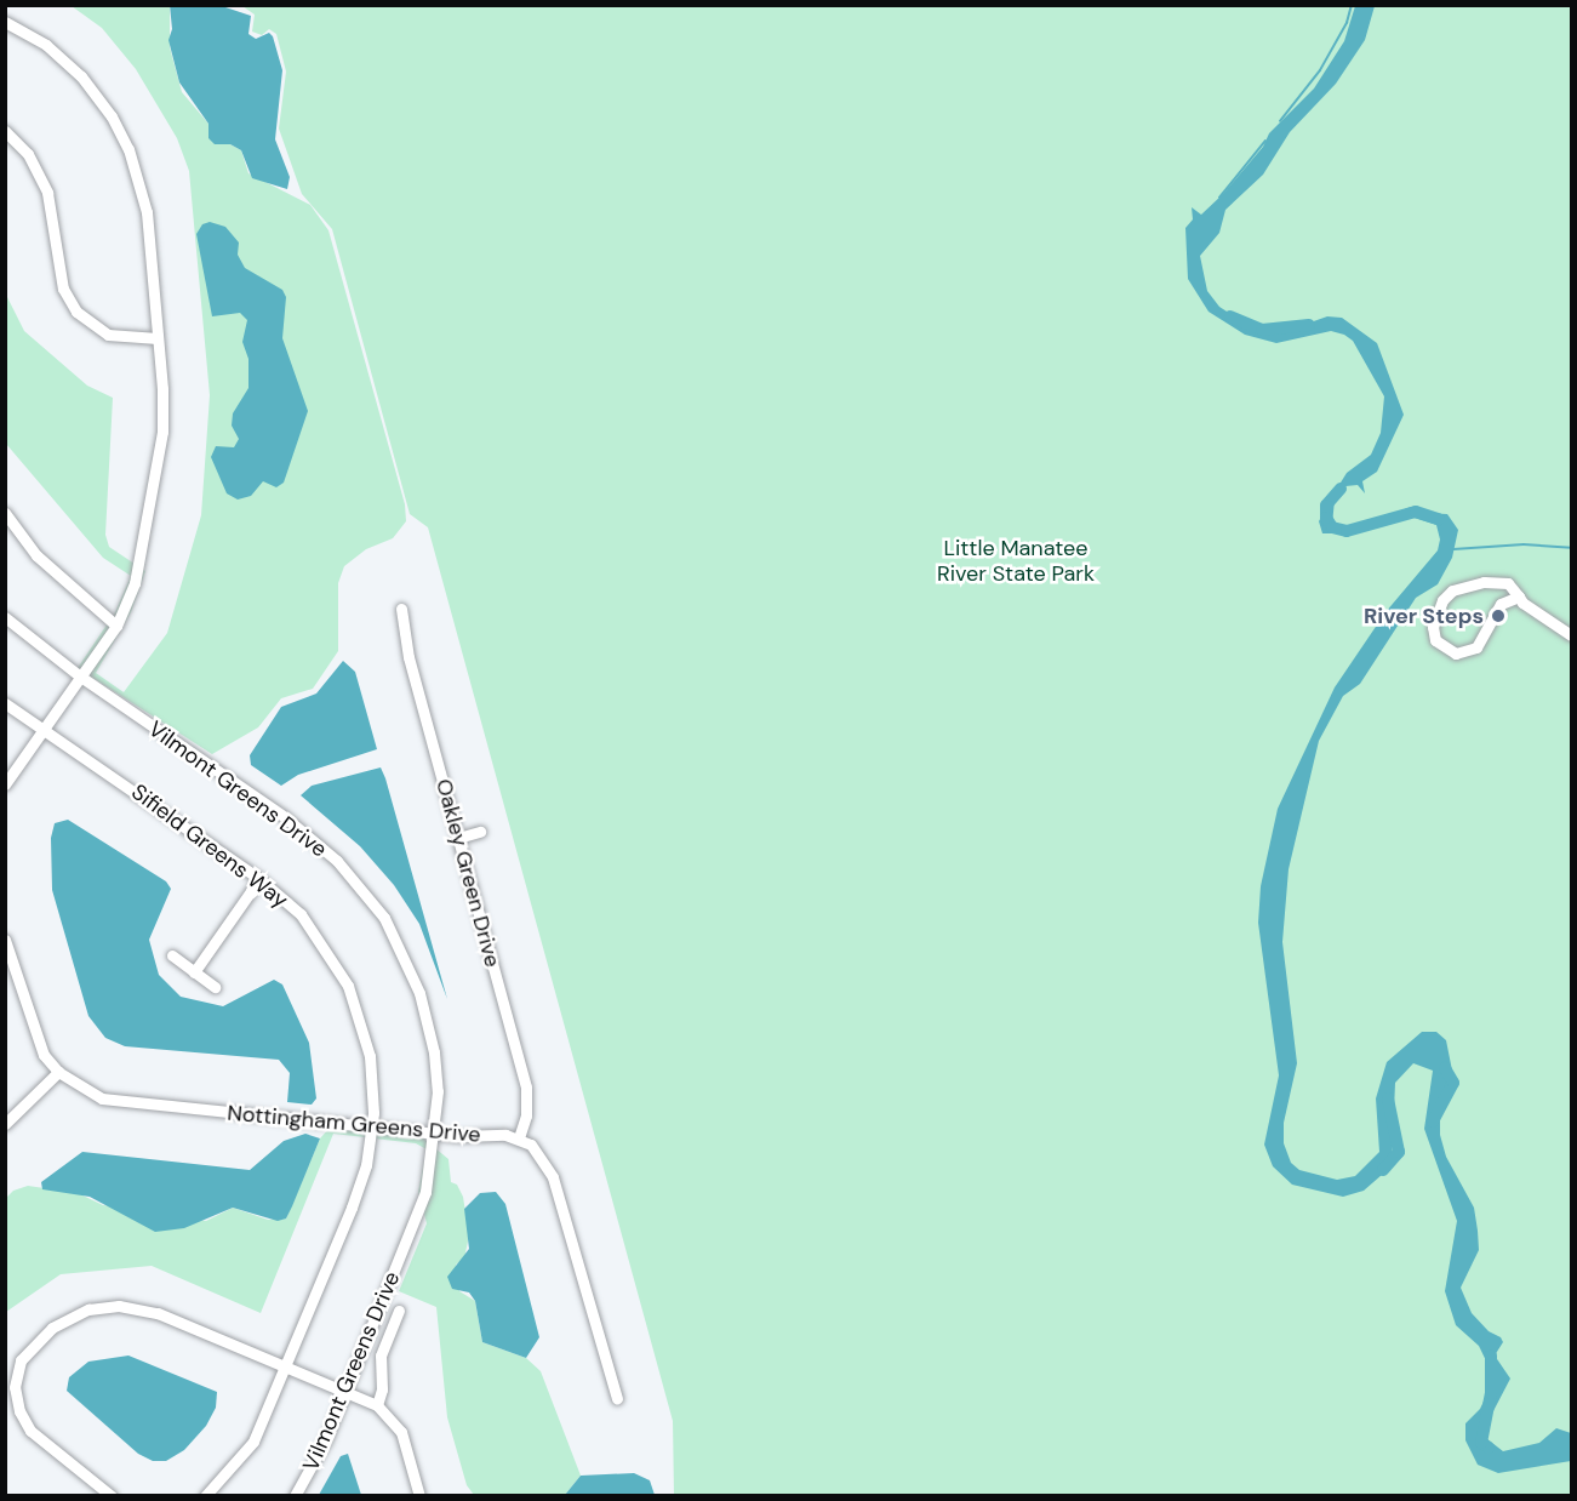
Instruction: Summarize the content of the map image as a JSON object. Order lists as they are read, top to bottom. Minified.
{"streets":{"street":["Vilmont Greens Drive","Sifield Greens Way","Oakley Green Drive","Nottingham Greens Drive"]},"crossings":[["Vilmont Greens Drive","Nottingham Greens Drive"],["Sifield Greens Way","Nottingham Greens Drive"],["Oakley Green Drive","Nottingham Greens Drive"]],"parks":["Little Manatee River State Park"],"places":["River Steps"]}
